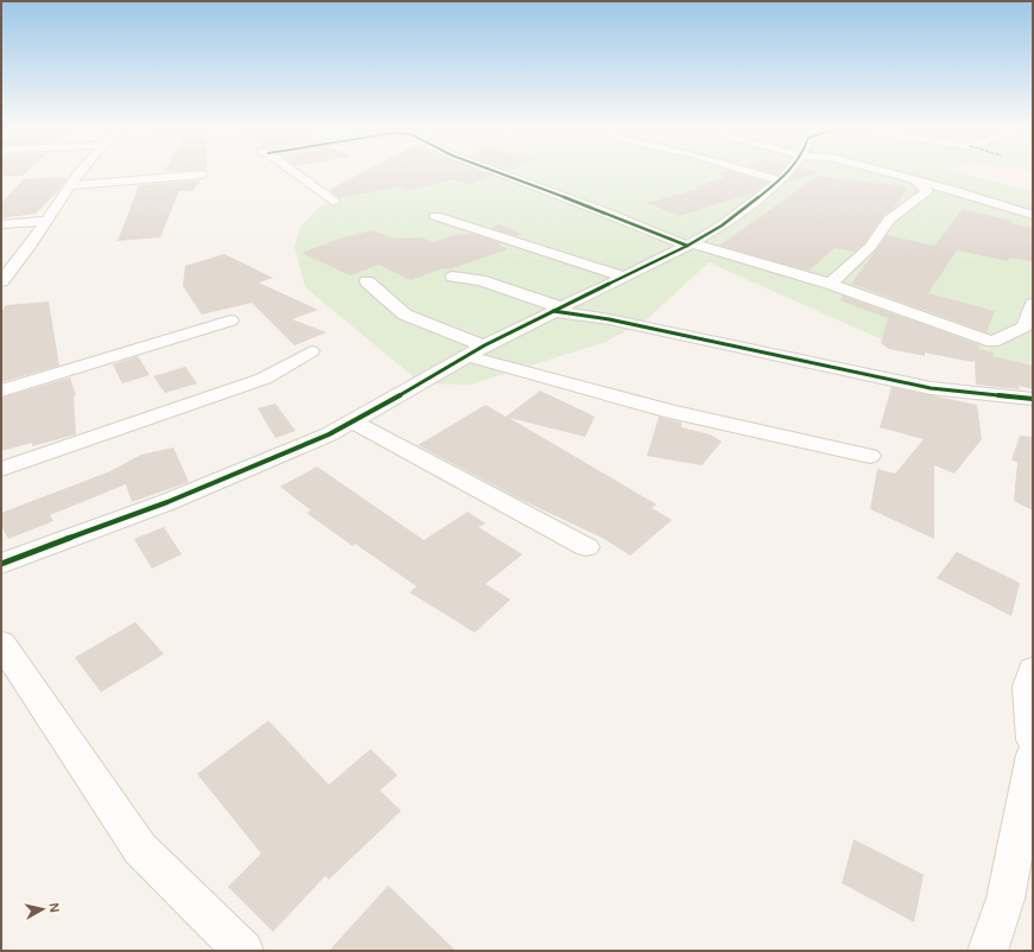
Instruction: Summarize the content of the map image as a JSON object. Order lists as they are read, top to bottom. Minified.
{"north":"right"}
